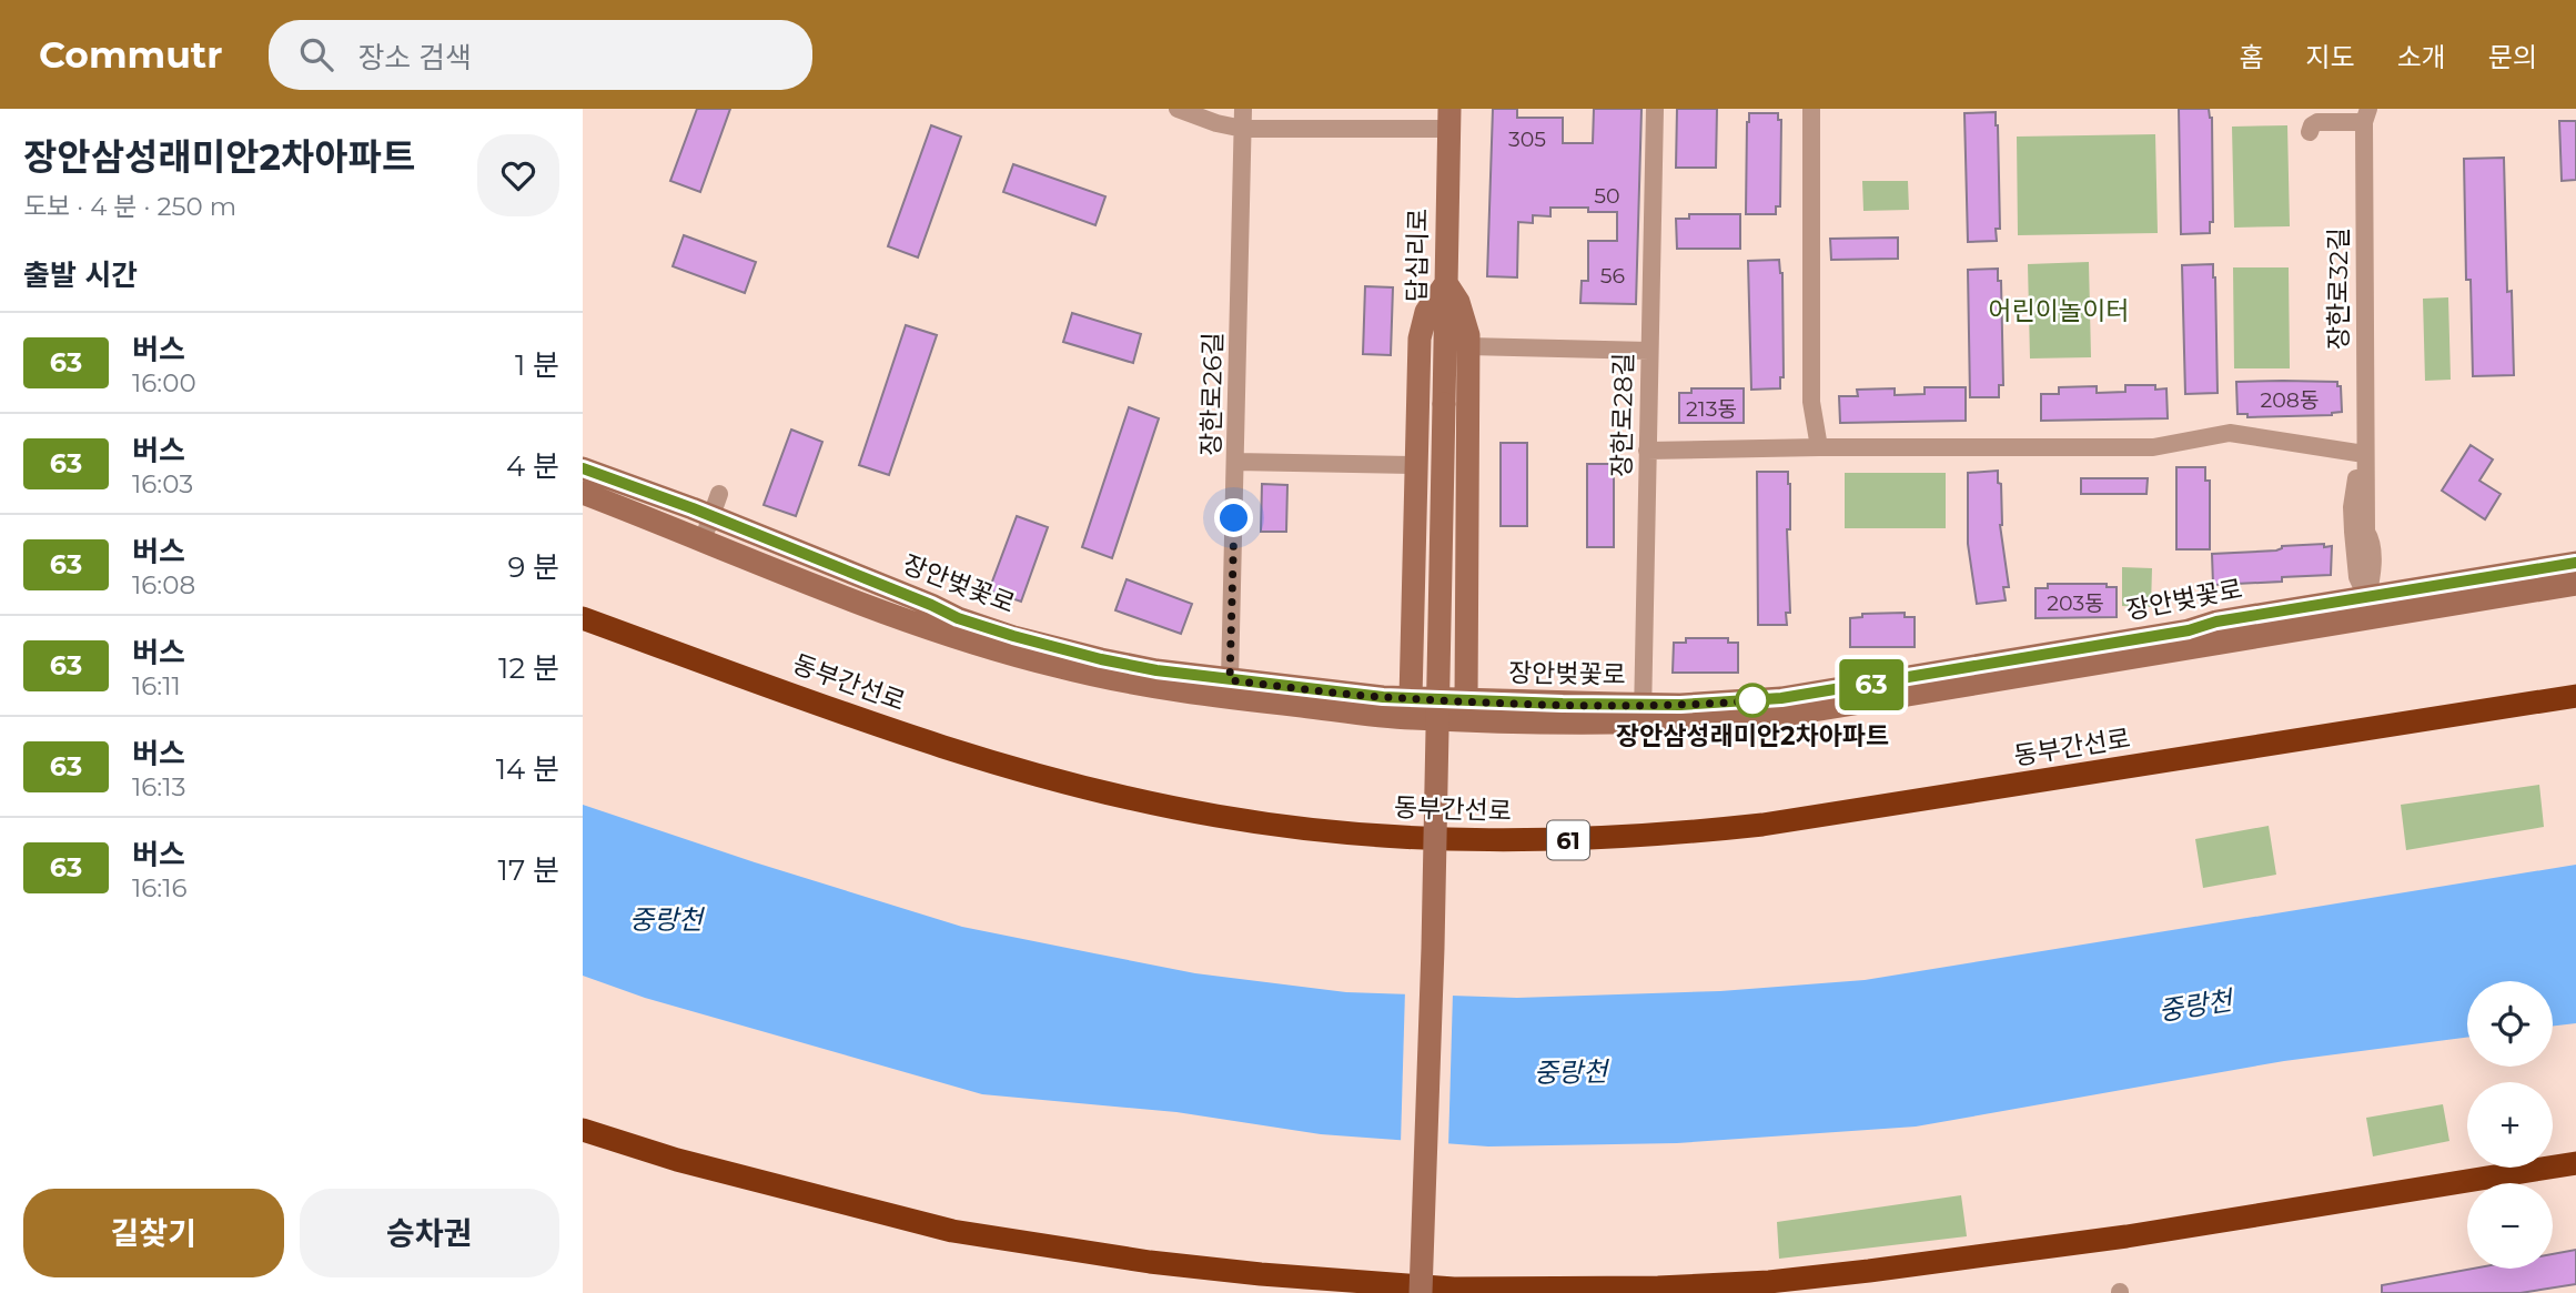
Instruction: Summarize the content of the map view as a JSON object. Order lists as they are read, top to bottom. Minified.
{"streets":{"highway":["동부간선로","61"],"street":["답십리로","장한로32길","장한로26길","장한로28길","장안벚꽃로"]},"crossings":[["장한로32길","장안벚꽃로"],["장한로26길","장안벚꽃로"],["장한로28길","장안벚꽃로"]],"water":["중랑천"],"parks":["어린이놀이터"],"places":["장안삼성래미안2차아파트"],"lines":["bus line 63"],"house_numbers":["305","50","56","208동","213동","203동"],"page":{"header":"Commutr","search":"장소 검색","nav":["홈","지도","소개","문의"],"heading":[["장안삼성래미안2차아파트","도보 · 4 분 · 250 m"],"출발 시간"],"on_map":"63","list":[{"mark":"63","name":"버스","note":"16:00","value":"1 분"},{"mark":"63","name":"버스","note":"16:03","value":"4 분"},{"mark":"63","name":"버스","note":"16:08","value":"9 분"},{"mark":"63","name":"버스","note":"16:11","value":"12 분"},{"mark":"63","name":"버스","note":"16:13","value":"14 분"},{"mark":"63","name":"버스","note":"16:16","value":"17 분"}],"map_buttons":["+","−"],"buttons":["길찾기","승차권"]}}
